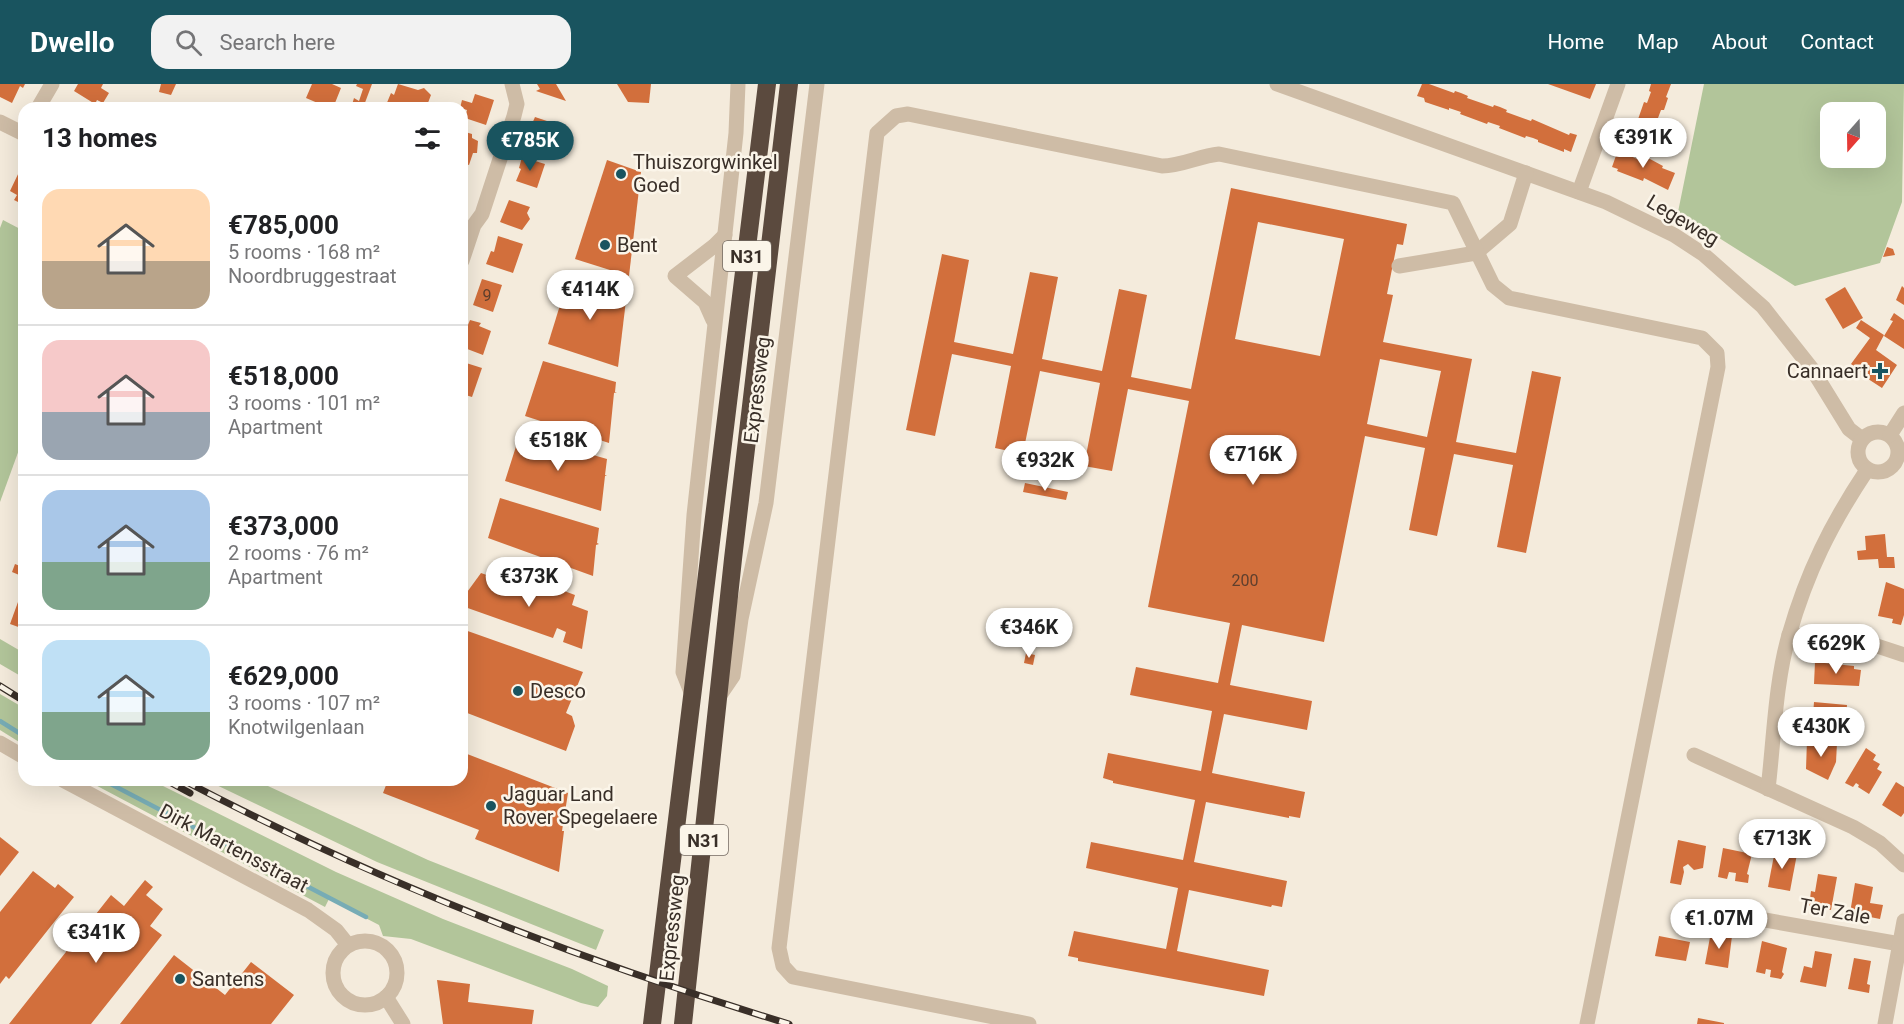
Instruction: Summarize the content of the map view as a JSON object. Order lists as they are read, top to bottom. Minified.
{"streets":{"highway":["N31","Expressweg"],"street":["Legeweg","Dirk Martensstraat","Ter Zale"]},"places":{"other":["Thuiszorgwinkel Goed","Bent","Desco","Jaguar Land Rover Spegelaere","Santens"],"health":["Cannaert"]},"house_numbers":["9","200"],"north":"bottom","page":{"header":"Dwello","search":"Search here","nav":["Home","Map","About","Contact"],"heading":"13 homes","price":["€391K","€785K","€414K","€518K","€716K","€932K","€373K","€346K","€629K","€430K","€713K","€1.07M","€341K"],"list":[{"name":"€785,000","note":"5 rooms · 168 m² · Noordbruggestraat"},{"name":"€518,000","note":"3 rooms · 101 m² · Apartment"},{"name":"€373,000","note":"2 rooms · 76 m² · Apartment"},{"name":"€629,000","note":"3 rooms · 107 m² · Knotwilgenlaan"}]}}
